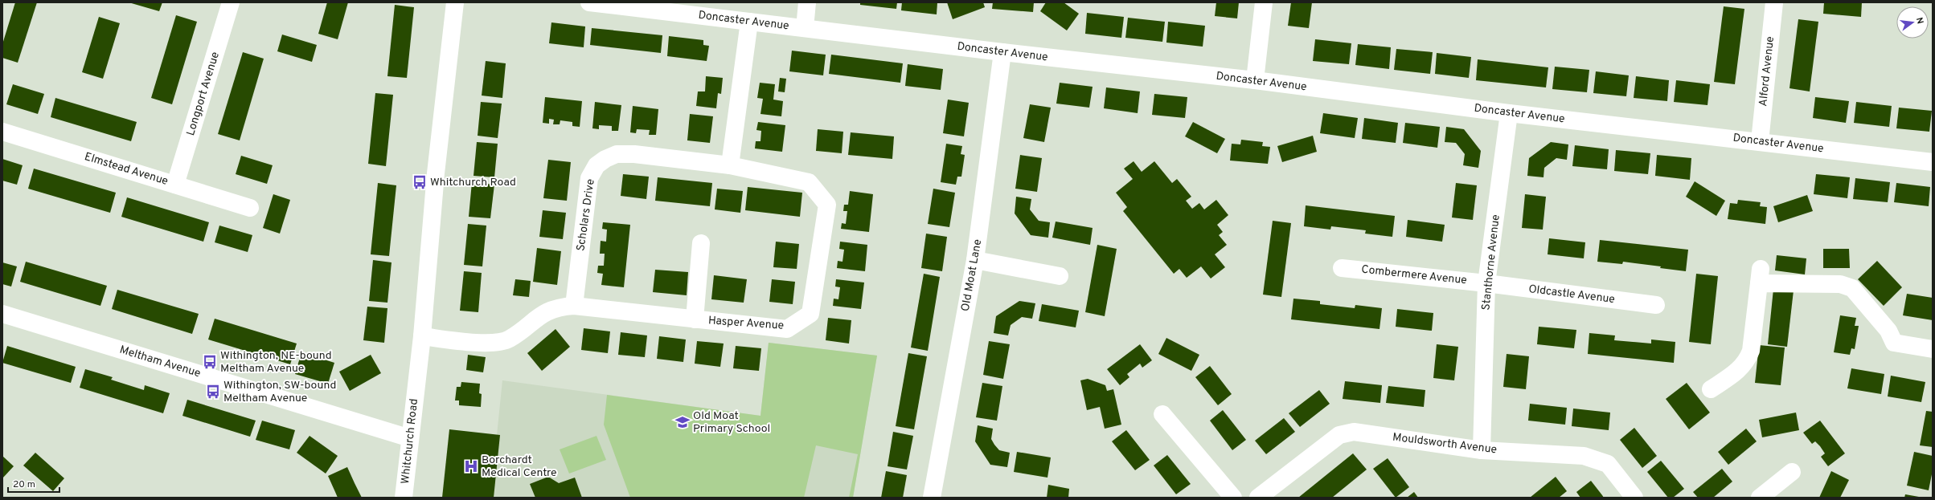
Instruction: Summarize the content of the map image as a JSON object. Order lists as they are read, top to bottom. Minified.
{"streets":{"street":["Doncaster Avenue","Alford Avenue","Longport Avenue","Elmstead Avenue","Scholars Drive","Stanthorne Avenue","Old Moat Lane","Combermere Avenue","Oldcastle Avenue","Hasper Avenue","Meltham Avenue","Whitchurch Road","Mouldsworth Avenue"]},"crossings":[["Doncaster Avenue","Alford Avenue"],["Doncaster Avenue","Stanthorne Avenue"],["Doncaster Avenue","Old Moat Lane"],["Longport Avenue","Elmstead Avenue"],["Scholars Drive","Hasper Avenue"],["Stanthorne Avenue","Combermere Avenue"],["Stanthorne Avenue","Oldcastle Avenue"],["Stanthorne Avenue","Mouldsworth Avenue"],["Combermere Avenue","Oldcastle Avenue"],["Hasper Avenue","Whitchurch Road"],["Meltham Avenue","Whitchurch Road"]],"places":{"bus stop":["Whitchurch Road","Withington, NE-bound Meltham Avenue","Withington, SW-bound Meltham Avenue"],"school or university":["Old Moat Primary School"],"hospital":["Borchardt Medical Centre"]},"scale_bar":"20 m","north":"right"}
